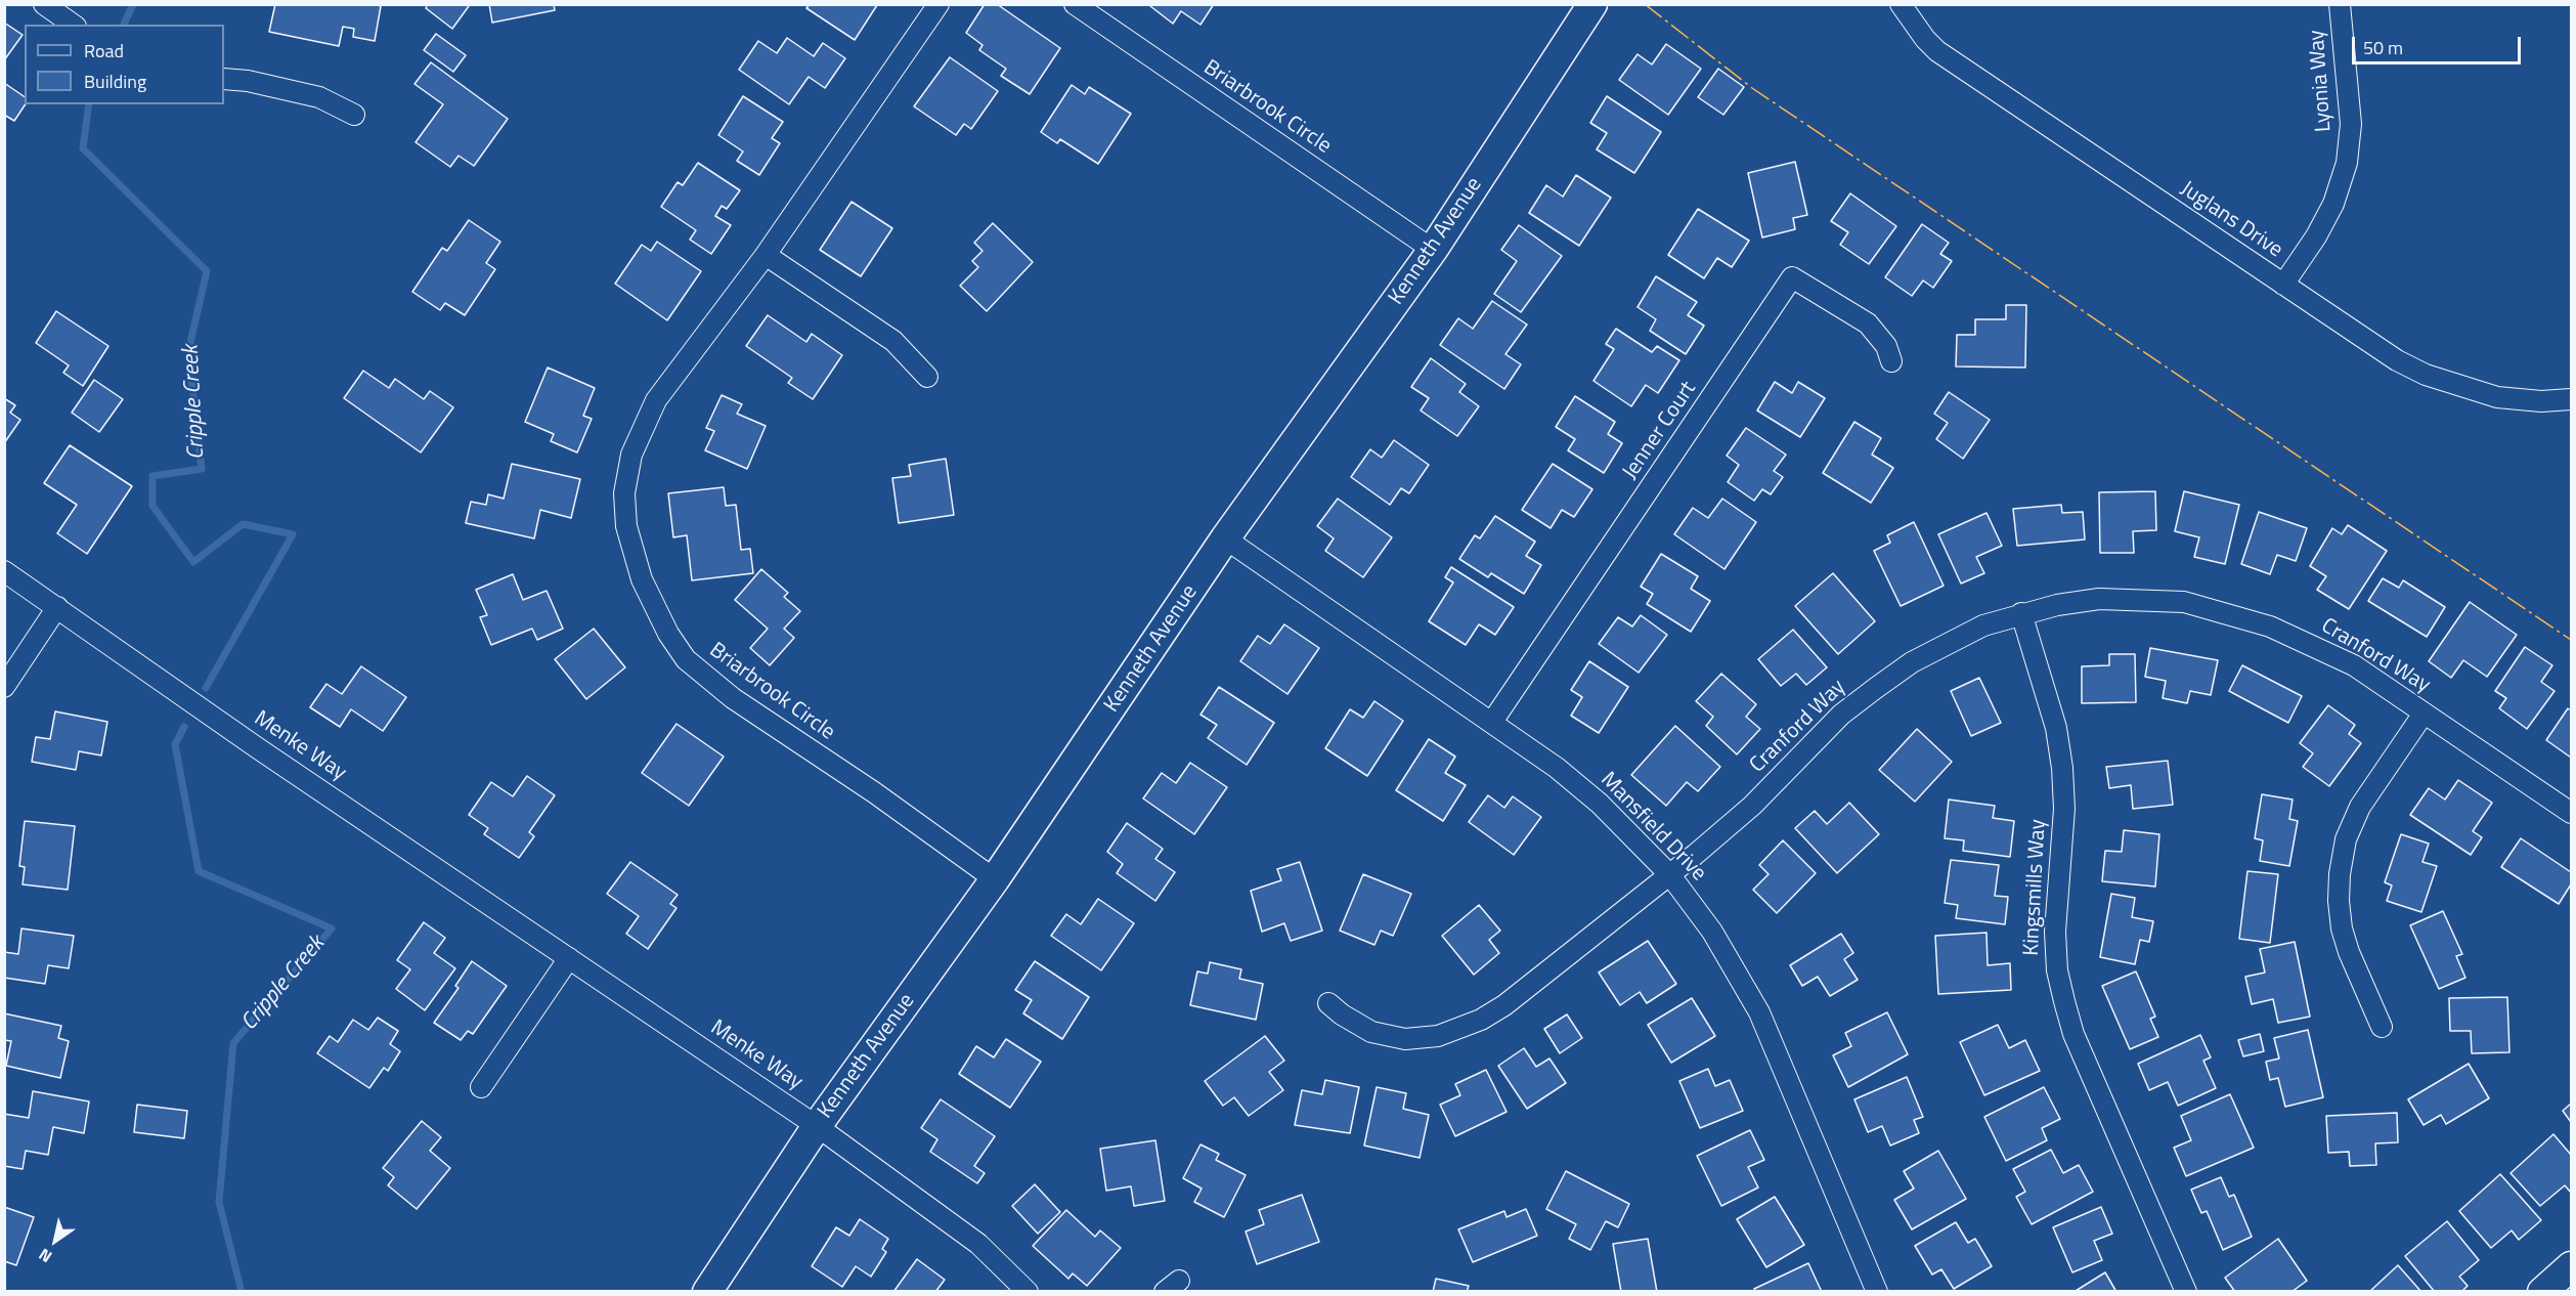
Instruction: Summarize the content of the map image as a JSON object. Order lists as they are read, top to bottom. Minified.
{"streets":{"main road":["Kenneth Avenue"],"street":["Lyonia Way","Briarbrook Circle","Juglans Drive","Jenner Court","Cranford Way","Menke Way","Mansfield Drive","Kingsmills Way"]},"crossings":[["Lyonia Way","Juglans Drive"],["Briarbrook Circle","Kenneth Avenue"],["Kenneth Avenue","Menke Way"],["Kenneth Avenue","Mansfield Drive"],["Jenner Court","Mansfield Drive"],["Cranford Way","Mansfield Drive"],["Cranford Way","Kingsmills Way"]],"water":["Cripple Creek"],"legend":["Road","Building"],"scale_bar":"50 m","north":"bottom left"}
